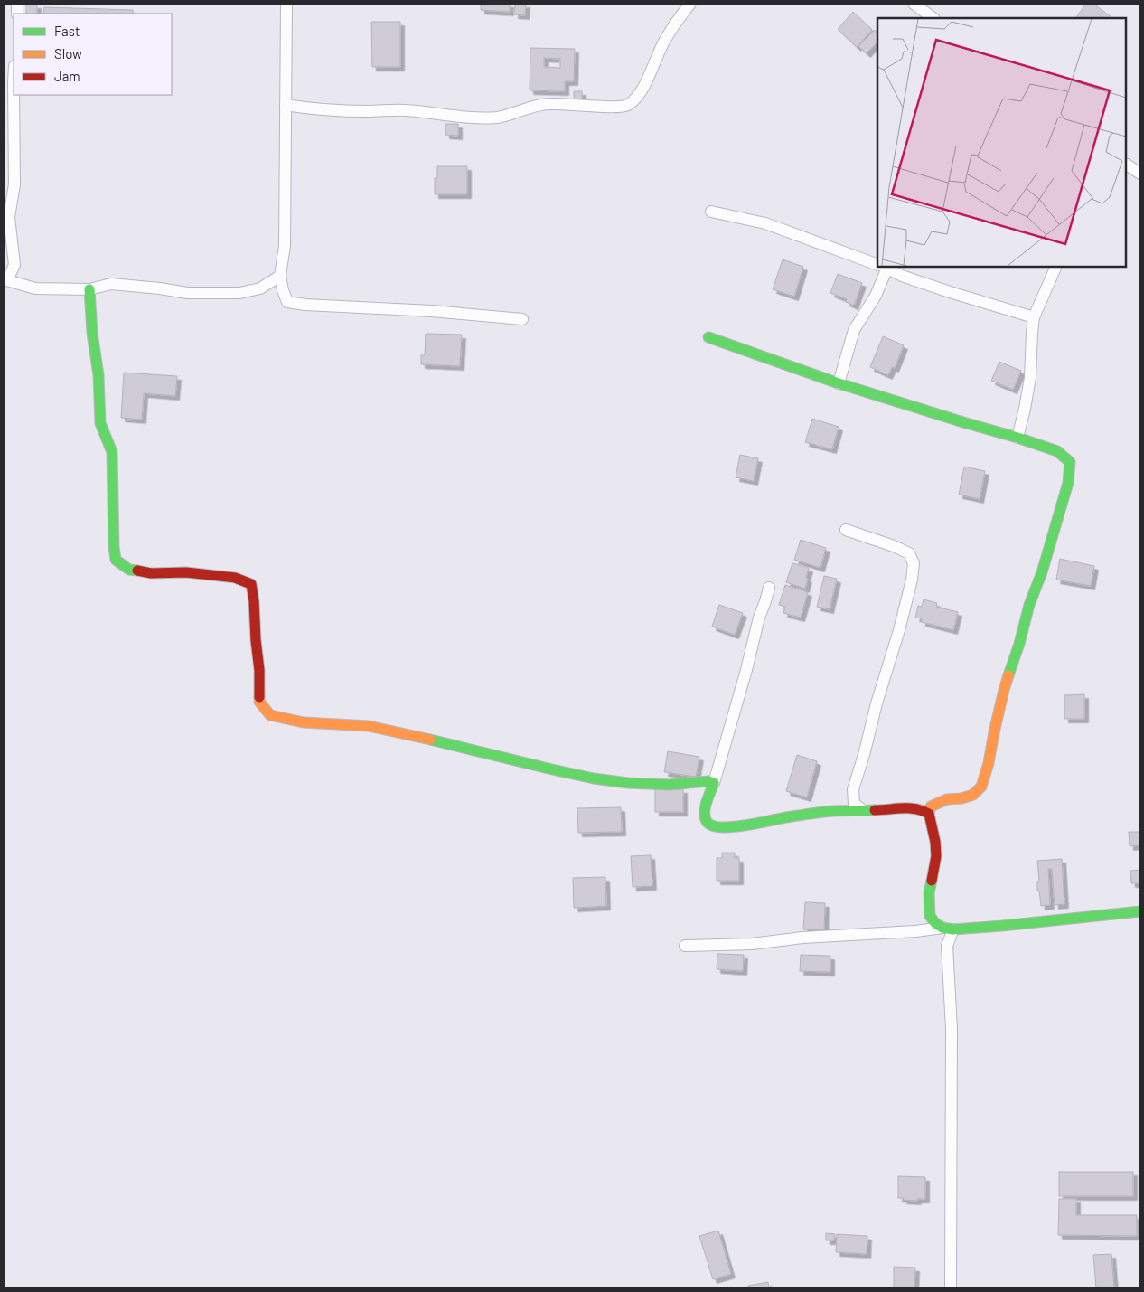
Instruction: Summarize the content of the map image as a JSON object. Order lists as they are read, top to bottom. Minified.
{"legend":["Fast","Slow","Jam"]}
